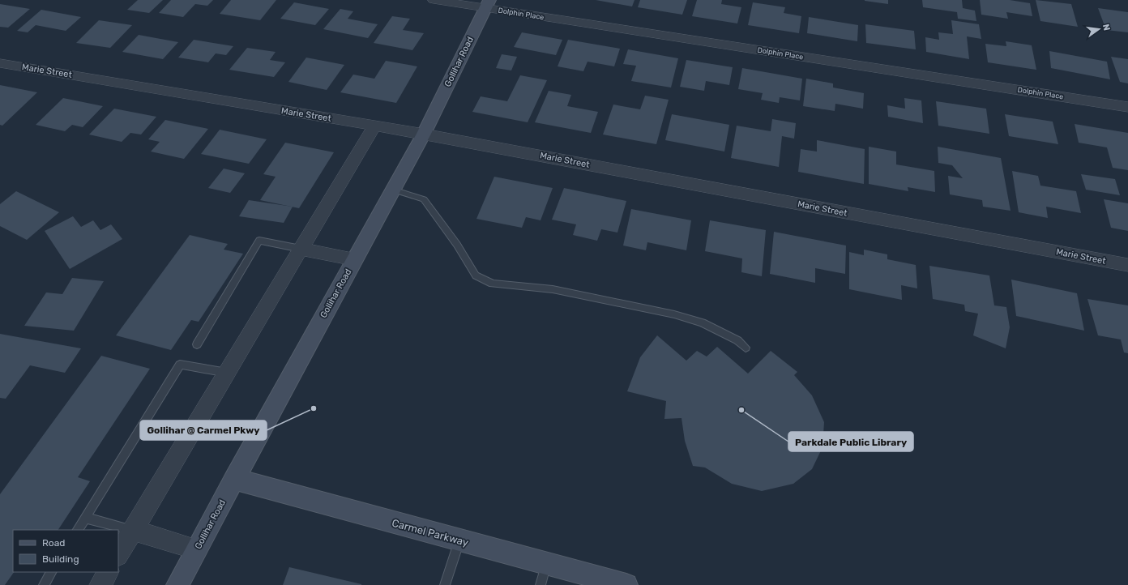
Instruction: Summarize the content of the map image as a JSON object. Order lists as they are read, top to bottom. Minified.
{"streets":{"main road":["Gollihar Road","Carmel Parkway"],"street":["Dolphin Place","Marie Street"]},"crossings":[["Dolphin Place","Gollihar Road"],["Gollihar Road","Marie Street"],["Gollihar Road","Carmel Parkway"]],"places":["Gollihar @ Carmel Pkwy","Parkdale Public Library"],"legend":["Road","Building"],"north":"right"}
